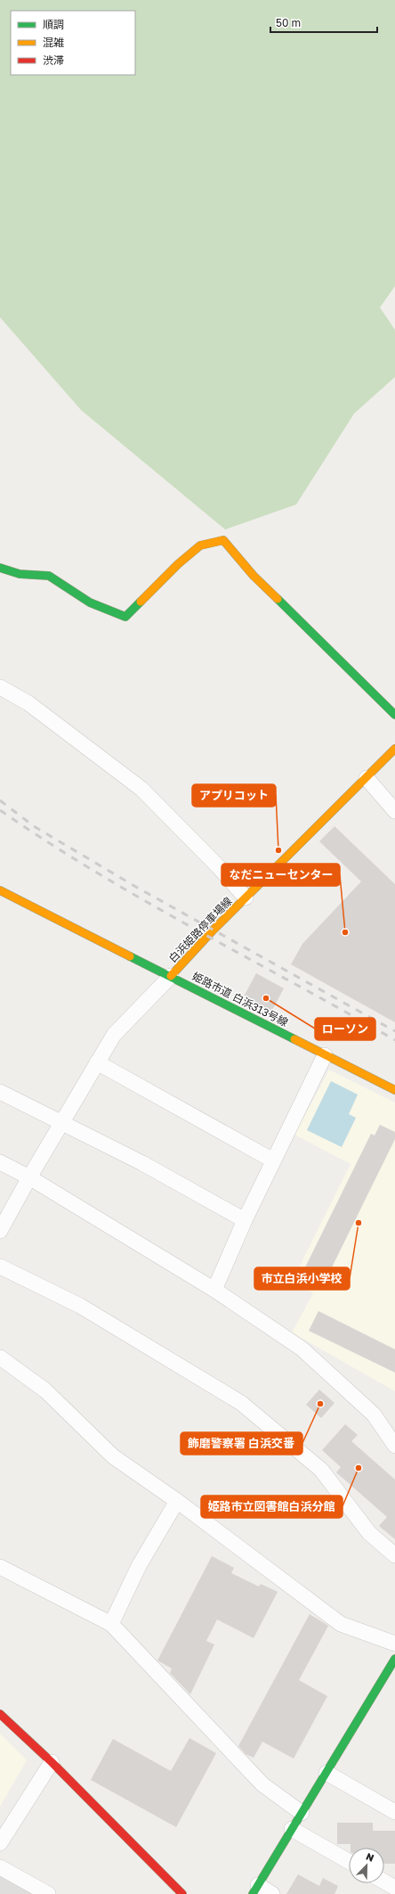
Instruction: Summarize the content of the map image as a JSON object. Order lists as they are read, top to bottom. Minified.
{"streets":{"street":["白浜姫路停車場線","姫路市道 白浜313号線"]},"crossings":[["白浜姫路停車場線","姫路市道 白浜313号線"]],"places":["アプリコット","なだニューセンター","ローソン","市立白浜小学校","飾磨警察署 白浜交番","姫路市立図書館白浜分館"],"legend":["順調","混雑","渋滞"],"scale_bar":"50 m","north":"top right"}
